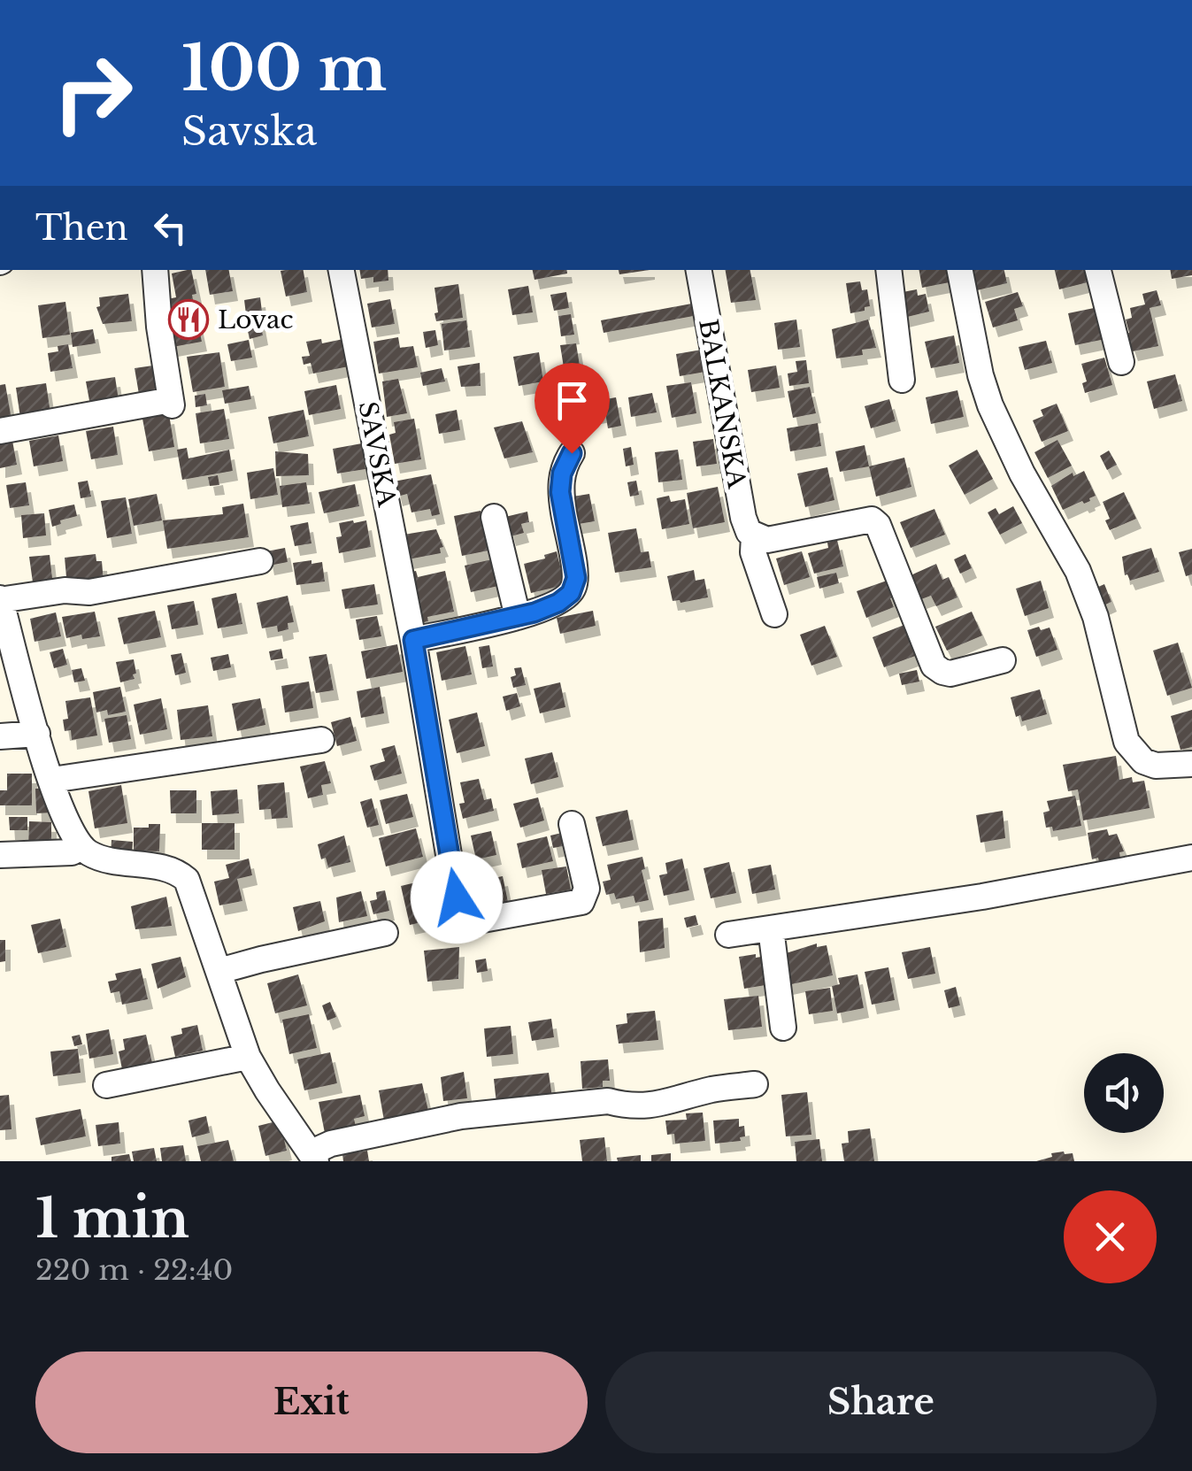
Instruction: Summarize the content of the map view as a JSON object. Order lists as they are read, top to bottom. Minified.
{"streets":{"street":["BALKANSKA","SAVSKA"]},"places":{"restaurant":["Lovac"]},"page":{"turn":["100 m","Savska"],"then":"Then","heading":["1 min","220 m · 22:40"],"buttons":["Exit","Share"]}}
